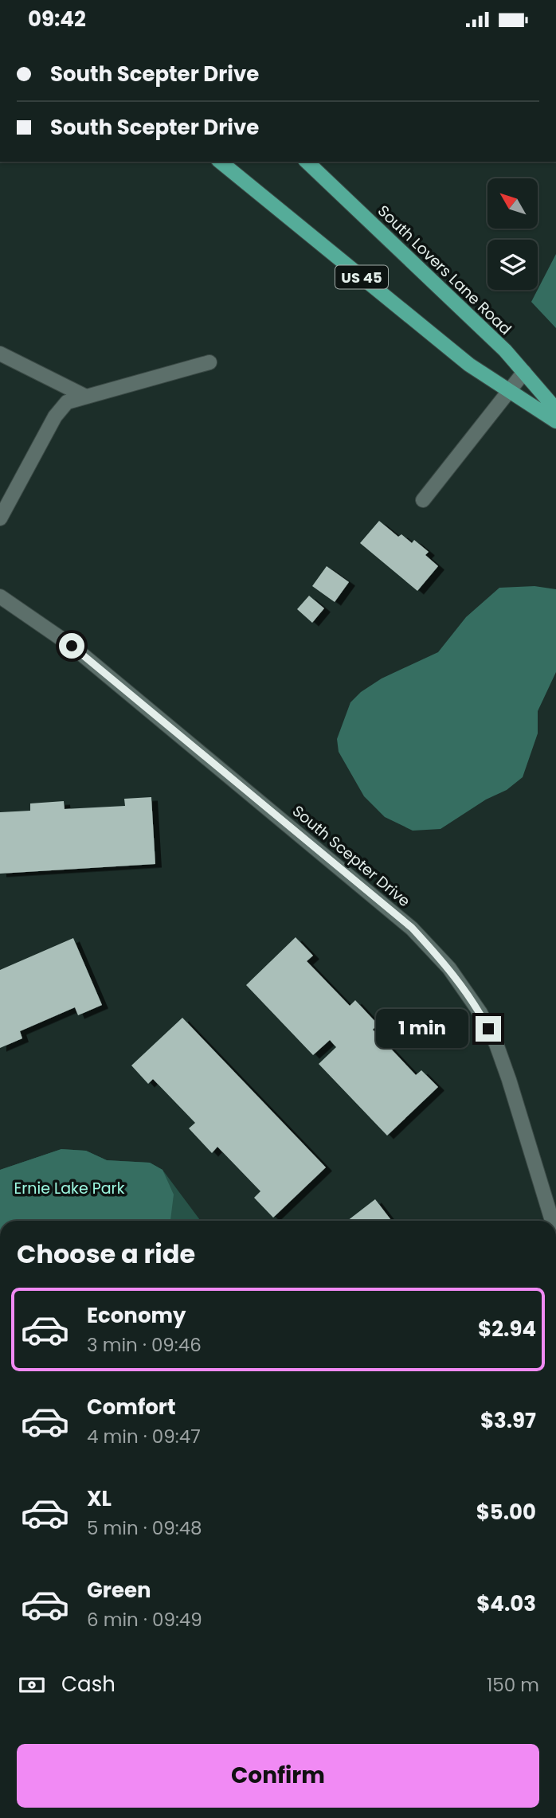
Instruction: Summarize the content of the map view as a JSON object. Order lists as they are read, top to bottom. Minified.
{"streets":{"main road":["South Lovers Lane Road","US 45"],"street":["South Scepter Drive"]},"parks":["Ernie Lake Park"],"north":"top left","page":{"status":"09:42","banner":["South Scepter Drive","South Scepter Drive"],"bubble":"1 min","heading":"Choose a ride","list":[{"name":"Economy","note":"3 min · 09:46","value":"$2.94"},{"name":"Comfort","note":"4 min · 09:47","value":"$3.97"},{"name":"XL","note":"5 min · 09:48","value":"$5.00"},{"name":"Green","note":"6 min · 09:49","value":"$4.03"}],"pay":["Cash","150 m"],"buttons":"Confirm"}}
